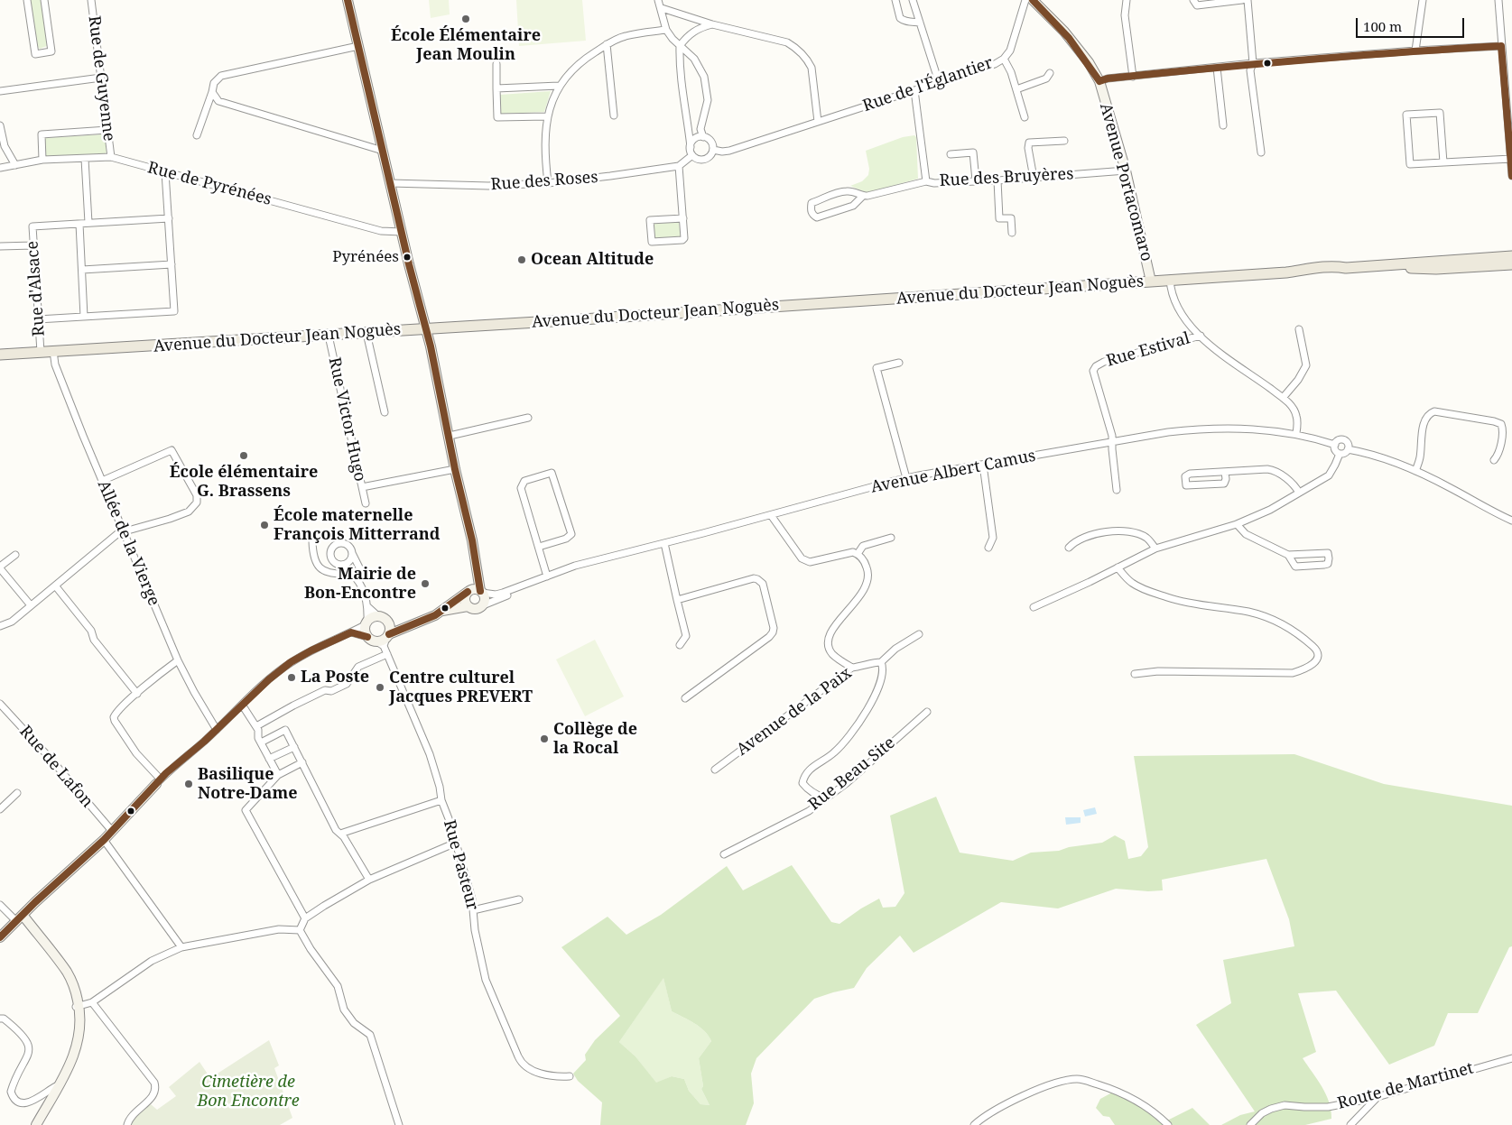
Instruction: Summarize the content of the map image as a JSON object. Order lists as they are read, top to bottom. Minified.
{"streets":{"main road":["Avenue du Docteur Jean Noguès"],"street":["Rue de Guyenne","Rue de l'Églantier","Rue des Bruyères","Rue des Roses","Avenue Portacomaro","Rue de Pyrénées","Rue d'Alsace","Rue Estival","Rue Victor Hugo","Avenue Albert Camus","Allée de la Vierge","Avenue de la Paix","Rue de Lafon","Rue Beau Site","Rue Pasteur","Route de Martinet"]},"crossings":[["Rue de Guyenne","Rue de Pyrénées"],["Rue de l'Églantier","Rue des Bruyères"],["Rue des Bruyères","Avenue Portacomaro"],["Avenue Portacomaro","Avenue du Docteur Jean Noguès"],["Rue d'Alsace","Avenue du Docteur Jean Noguès"],["Avenue du Docteur Jean Noguès","Rue Victor Hugo"],["Avenue du Docteur Jean Noguès","Allée de la Vierge"],["Rue Estival","Avenue Albert Camus"]],"parks":["Cimetière de Bon Encontre"],"places":["École Élémentaire Jean Moulin","Pyrénées","Ocean Altitude","École élémentaire G. Brassens","École maternelle François Mitterrand","Mairie de Bon-Encontre","La Poste","Centre culturel Jacques PREVERT","Collège de la Rocal","Basilique Notre-Dame"],"scale_bar":"100 m"}
